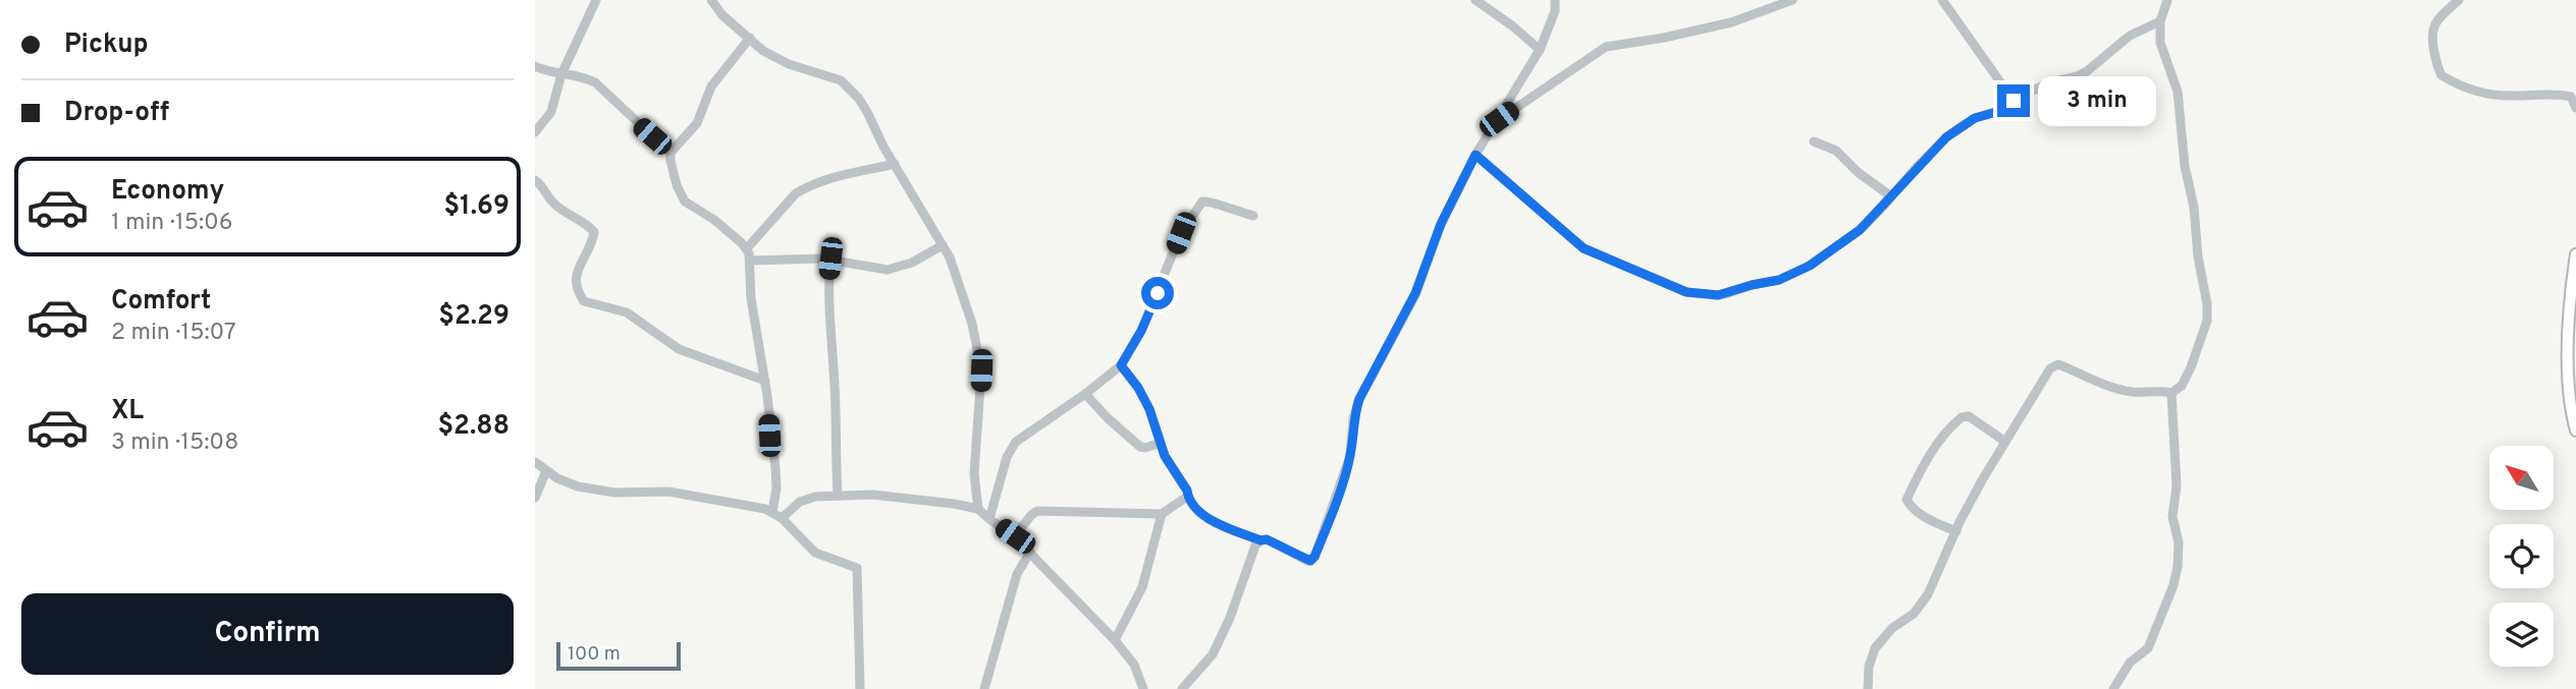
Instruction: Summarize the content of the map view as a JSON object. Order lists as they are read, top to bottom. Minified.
{"scale_bar":"100 m","north":"top left","page":{"banner":["Pickup","Drop-off"],"bubble":"3 min","list":[{"name":"Economy","note":"1 min · 15:06","value":"$1.69"},{"name":"Comfort","note":"2 min · 15:07","value":"$2.29"},{"name":"XL","note":"3 min · 15:08","value":"$2.88"}],"buttons":"Confirm","scale":"100 m"}}
